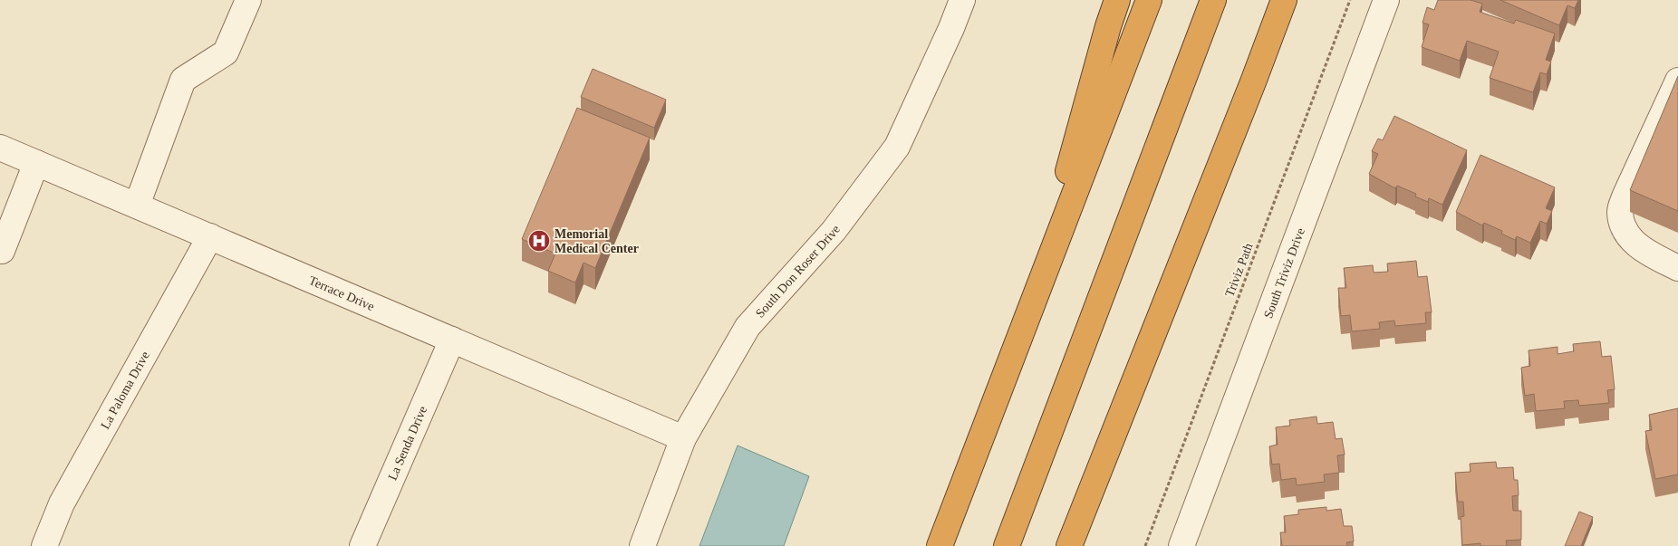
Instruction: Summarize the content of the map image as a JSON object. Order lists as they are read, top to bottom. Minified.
{"streets":{"street":["South Don Roser Drive","South Triviz Drive","Terrace Drive","La Paloma Drive","La Senda Drive"],"path":["Triviz Path"]},"crossings":[["South Don Roser Drive","Terrace Drive"],["Terrace Drive","La Paloma Drive"],["Terrace Drive","La Senda Drive"]],"places":{"hospital":["Memorial Medical Center"]}}
